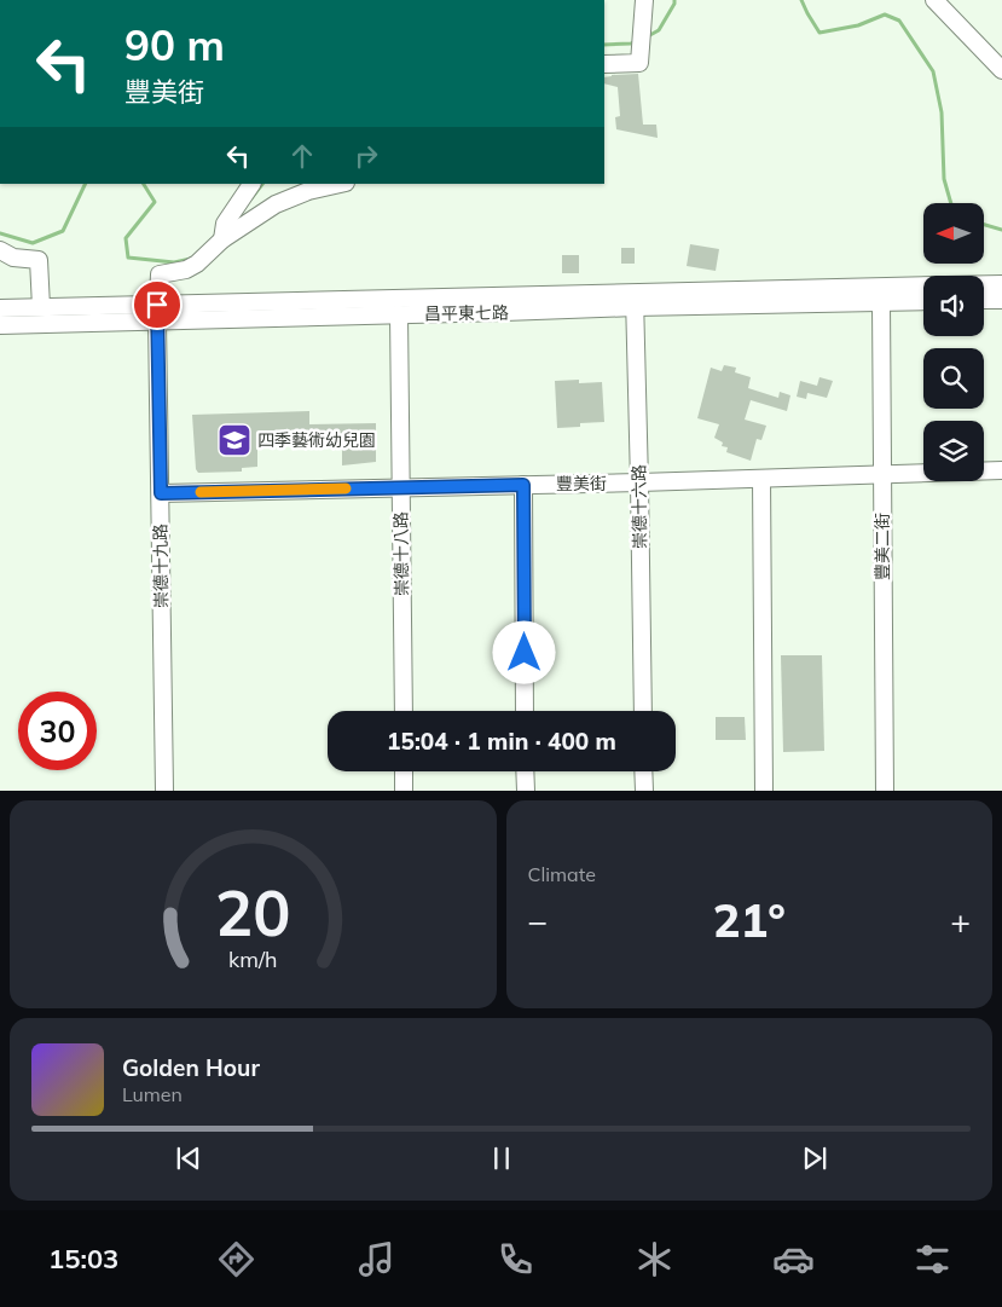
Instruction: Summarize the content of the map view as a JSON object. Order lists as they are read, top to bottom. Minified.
{"streets":{"street":["昌平東七路","豐美街","崇德十六路","豐美二街","崇德十八路","崇德十九路"]},"crossings":[["昌平東七路","崇德十六路"],["昌平東七路","豐美二街"],["昌平東七路","崇德十八路"],["昌平東七路","崇德十九路"],["豐美街","崇德十六路"],["豐美街","豐美二街"],["豐美街","崇德十八路"],["豐美街","崇德十九路"]],"places":{"school or university":["四季藝術幼兒園"]},"north":"left","page":{"turn":["90 m","豐美街"],"limit":"30","trip":"15:04 · 1 min · 400 m","tile":"Climate","heat":["−","21°","+"],"song":["Golden Hour","Lumen"],"tabs":"15:03","gauge":["20","km/h"]}}
